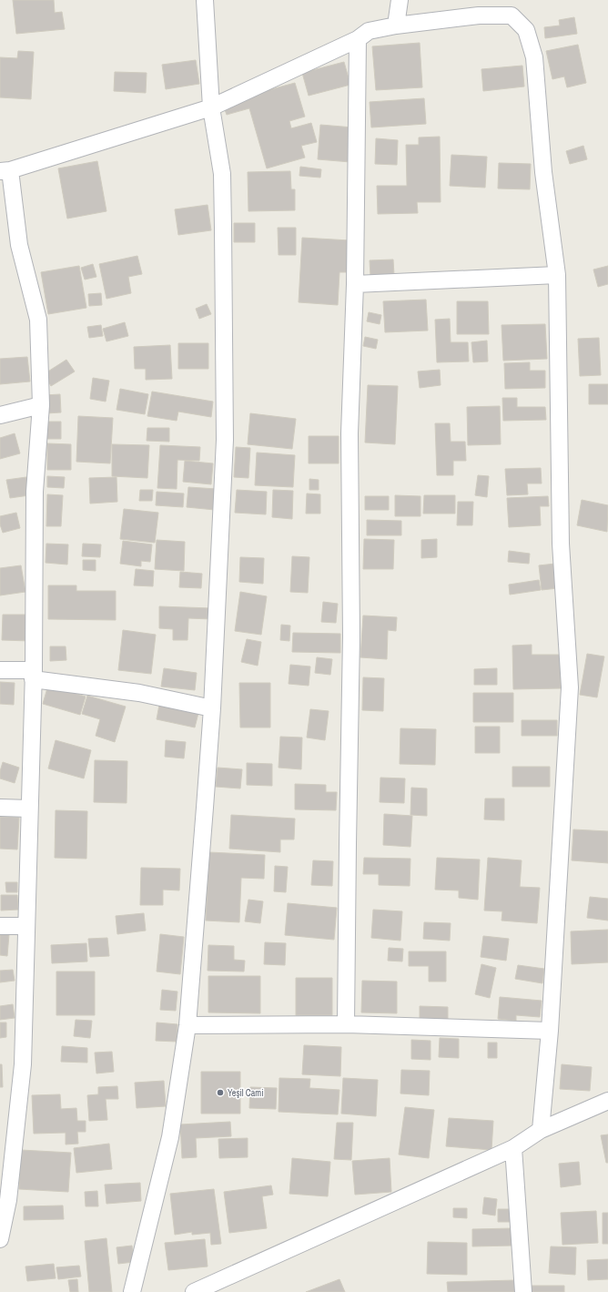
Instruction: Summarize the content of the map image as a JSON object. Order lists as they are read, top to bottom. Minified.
{"places":["Yeşil Cami"]}
